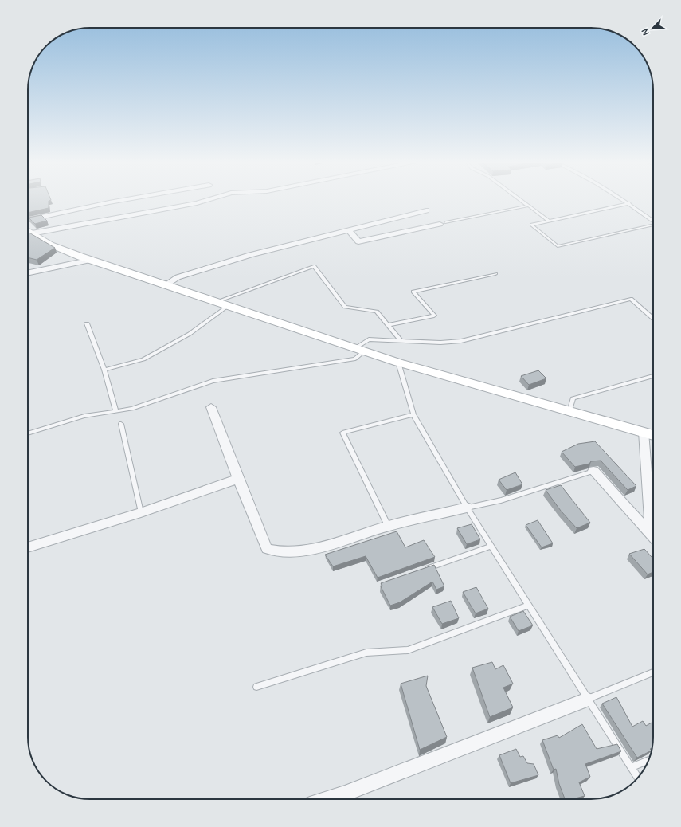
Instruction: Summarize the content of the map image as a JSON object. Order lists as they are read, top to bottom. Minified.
{"north":"bottom left"}
